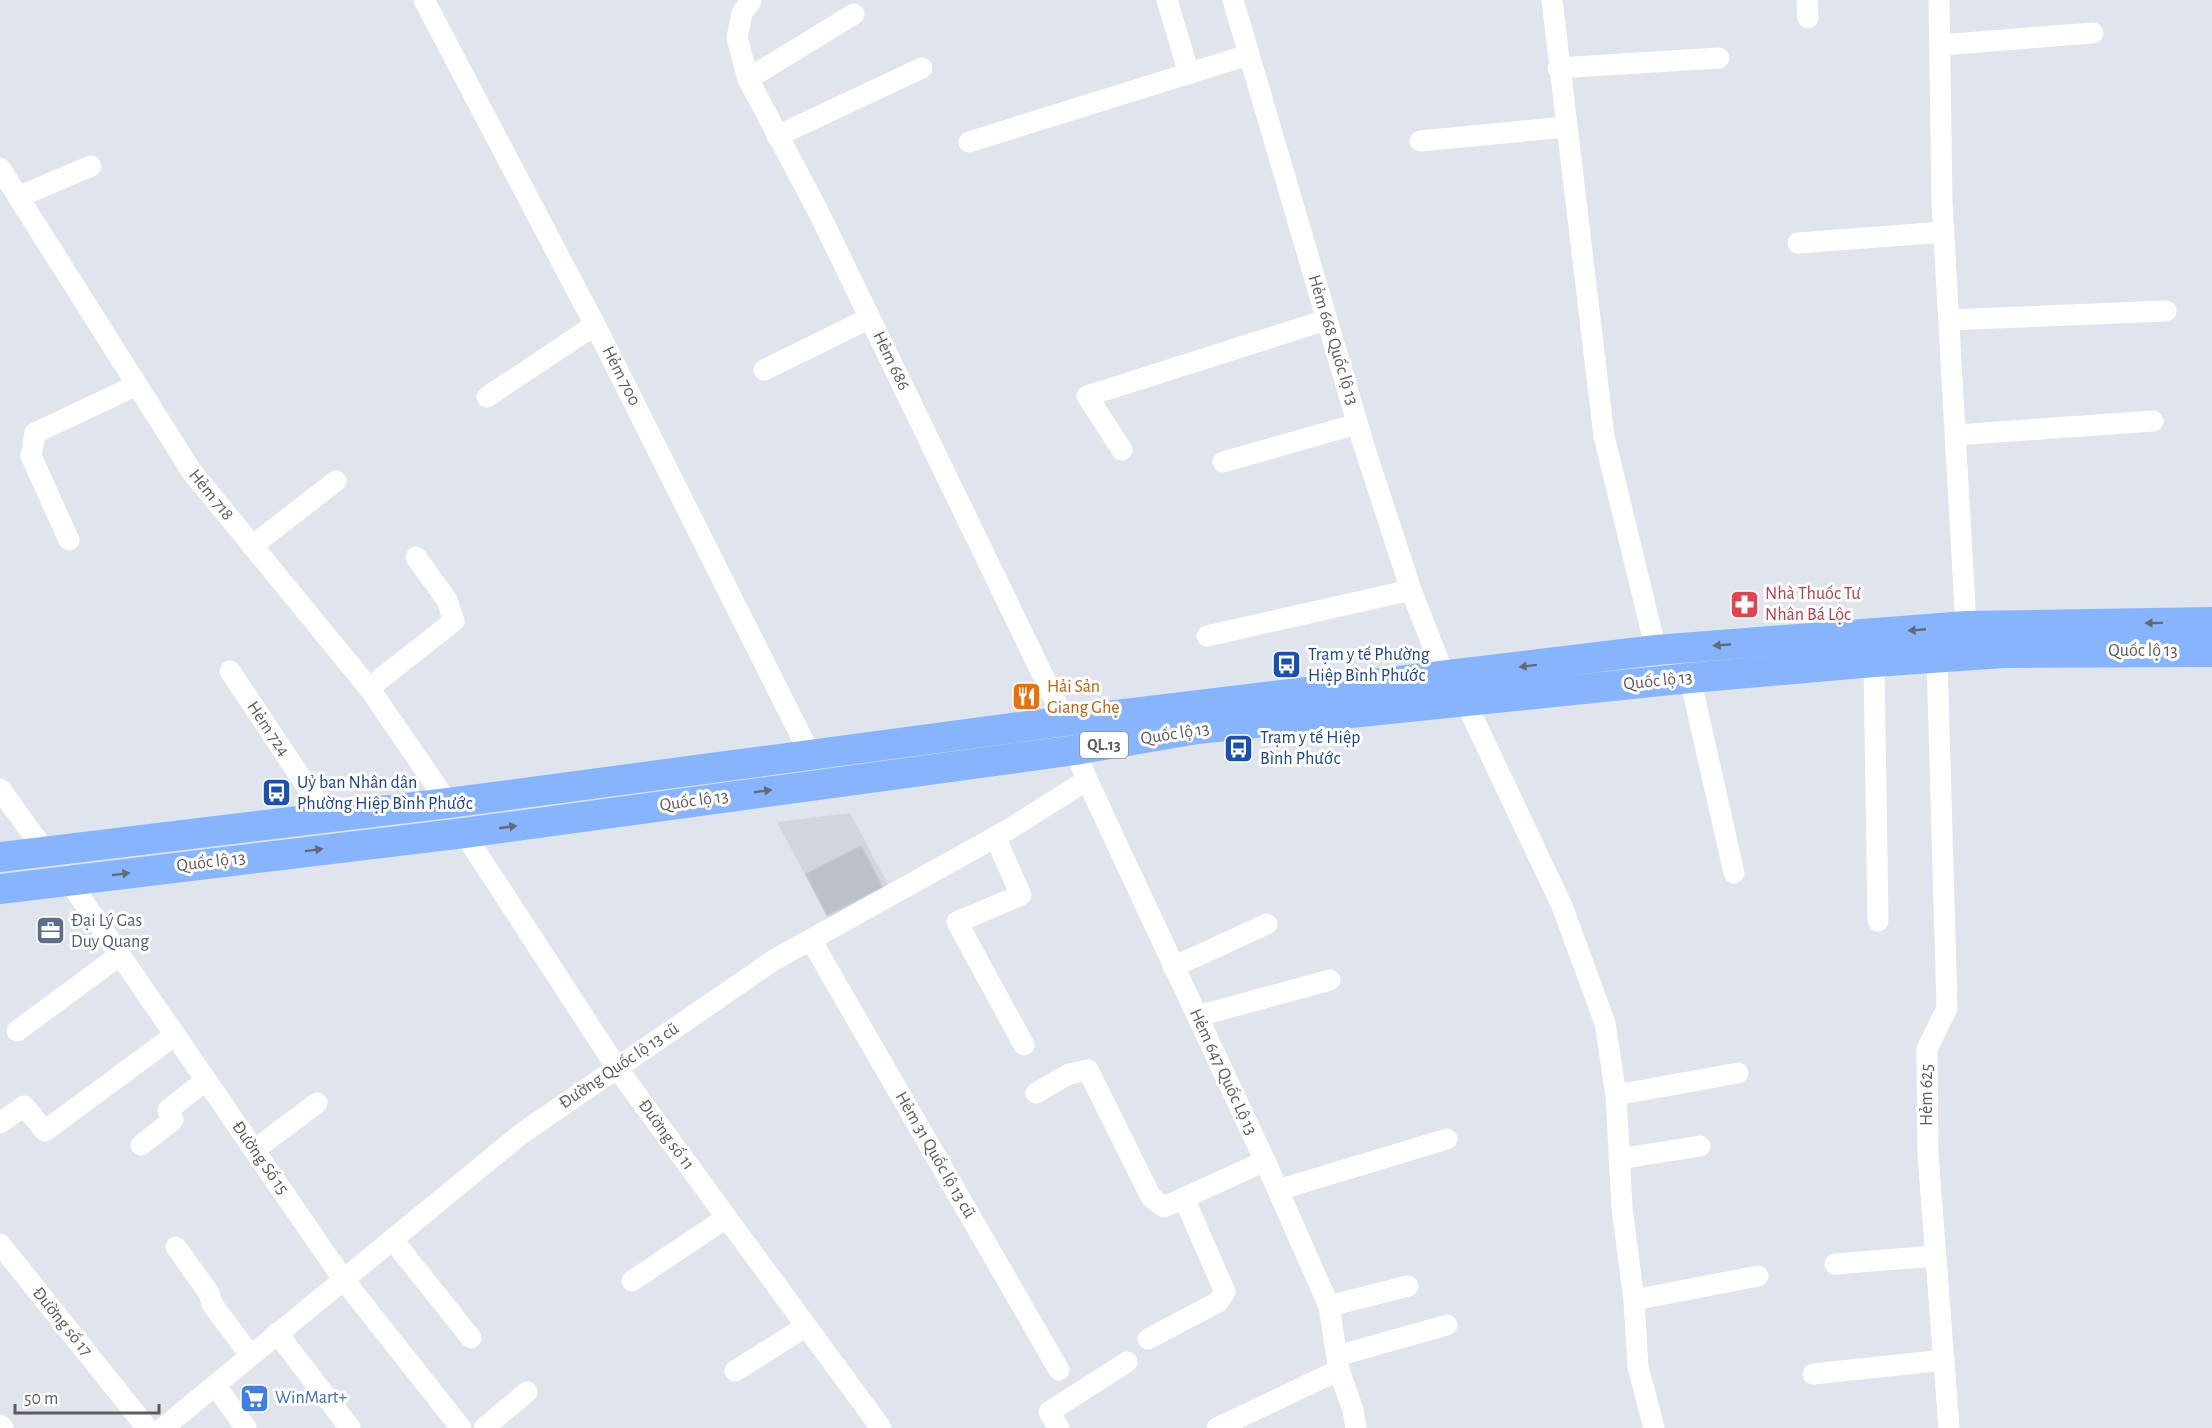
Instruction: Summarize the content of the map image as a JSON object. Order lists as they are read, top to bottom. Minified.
{"streets":{"highway":["Quốc lộ 13","QL.13"],"street":["Hẻm 668 Quốc lộ 13","Hẻm 686","Hẻm 700","Hẻm 718","Hẻm 724","Đường Quốc lộ 13 cũ","Hẻm 647 Quốc Lộ 13","Hẻm 625","Đường số 11","Hẻm 31 Quốc lộ 13 cũ","Đường Số 15","Đường số 17"]},"crossings":[["Hẻm 668 Quốc lộ 13","Quốc lộ 13"],["Hẻm 686","Quốc lộ 13"],["Hẻm 700","Quốc lộ 13"],["Hẻm 718","Quốc lộ 13"],["Quốc lộ 13","Hẻm 724"],["Quốc lộ 13","Hẻm 625"],["Quốc lộ 13","Đường số 11"],["Quốc lộ 13","Đường Số 15"],["Đường Quốc lộ 13 cũ","Hẻm 647 Quốc Lộ 13"],["Đường Quốc lộ 13 cũ","Đường số 11"],["Đường Quốc lộ 13 cũ","Hẻm 31 Quốc lộ 13 cũ"],["Đường Quốc lộ 13 cũ","Đường Số 15"]],"places":{"pharmacy":["Nhà Thuốc Tư Nhân Bá Lộc"],"bus stop":["Trạm y tế Phường Hiệp Bình Phước","Trạm y tế Hiệp Bình Phước","Uỷ ban Nhân dân Phường Hiệp Bình Phước"],"restaurant":["Hải Sản Giang Ghẹ"],"office":["Đại Lý Gas Duy Quang"],"supermarket":["WinMart+"]},"scale_bar":"50 m"}
